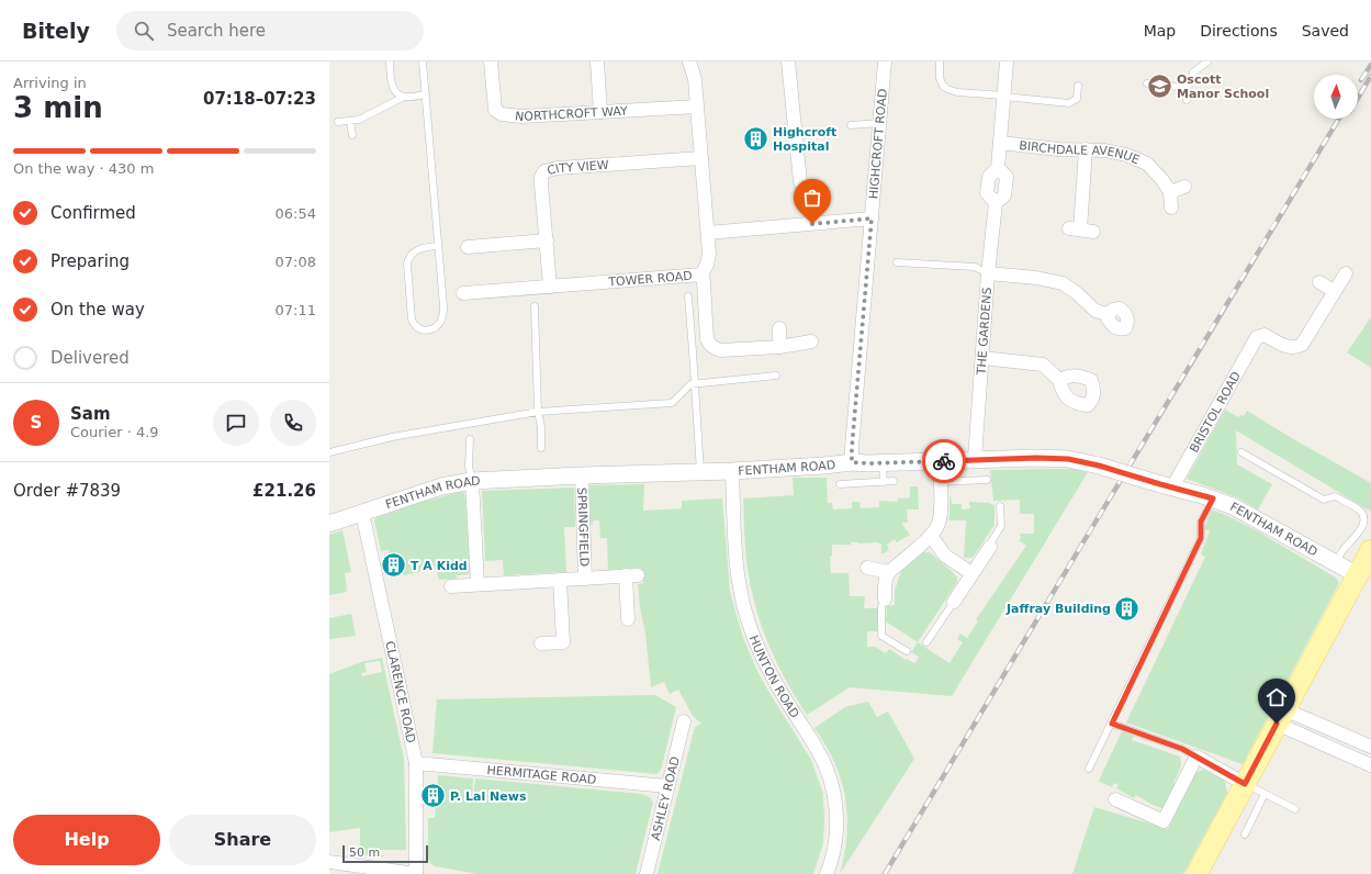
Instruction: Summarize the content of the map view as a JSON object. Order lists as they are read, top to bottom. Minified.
{"streets":{"street":["NORTHCROFT WAY","HIGHCROFT ROAD","BIRCHDALE AVENUE","CITY VIEW","TOWER ROAD","THE GARDENS","BRISTOL ROAD","FENTHAM ROAD","SPRINGFIELD","HUNTON ROAD","CLARENCE ROAD","HERMITAGE ROAD","ASHLEY ROAD"]},"crossings":[["NORTHCROFT WAY","TOWER ROAD"],["HIGHCROFT ROAD","FENTHAM ROAD"],["BIRCHDALE AVENUE","THE GARDENS"],["CITY VIEW","TOWER ROAD"],["THE GARDENS","FENTHAM ROAD"],["BRISTOL ROAD","FENTHAM ROAD"],["FENTHAM ROAD","SPRINGFIELD"],["FENTHAM ROAD","HUNTON ROAD"],["FENTHAM ROAD","CLARENCE ROAD"],["CLARENCE ROAD","HERMITAGE ROAD"],["HERMITAGE ROAD","ASHLEY ROAD"]],"places":{"school or university":["Oscott Manor School"],"building":["Highcroft Hospital","T A Kidd","Jaffray Building","P. Lal News"]},"scale_bar":"50 m","north":"top","page":{"header":"Bitely","search":"Search here","nav":["Map","Directions","Saved"],"heading":["3 min","Arriving in","07:18–07:23"],"panel":["Sam","Courier · 4.9","Order #7839","£21.26"],"bar":"On the way · 430 m","list":[["Confirmed","06:54"],["Preparing","07:08"],["On the way","07:11"],"Delivered"],"round":"S","buttons":["Help","Share"],"scale":"50 m"}}
